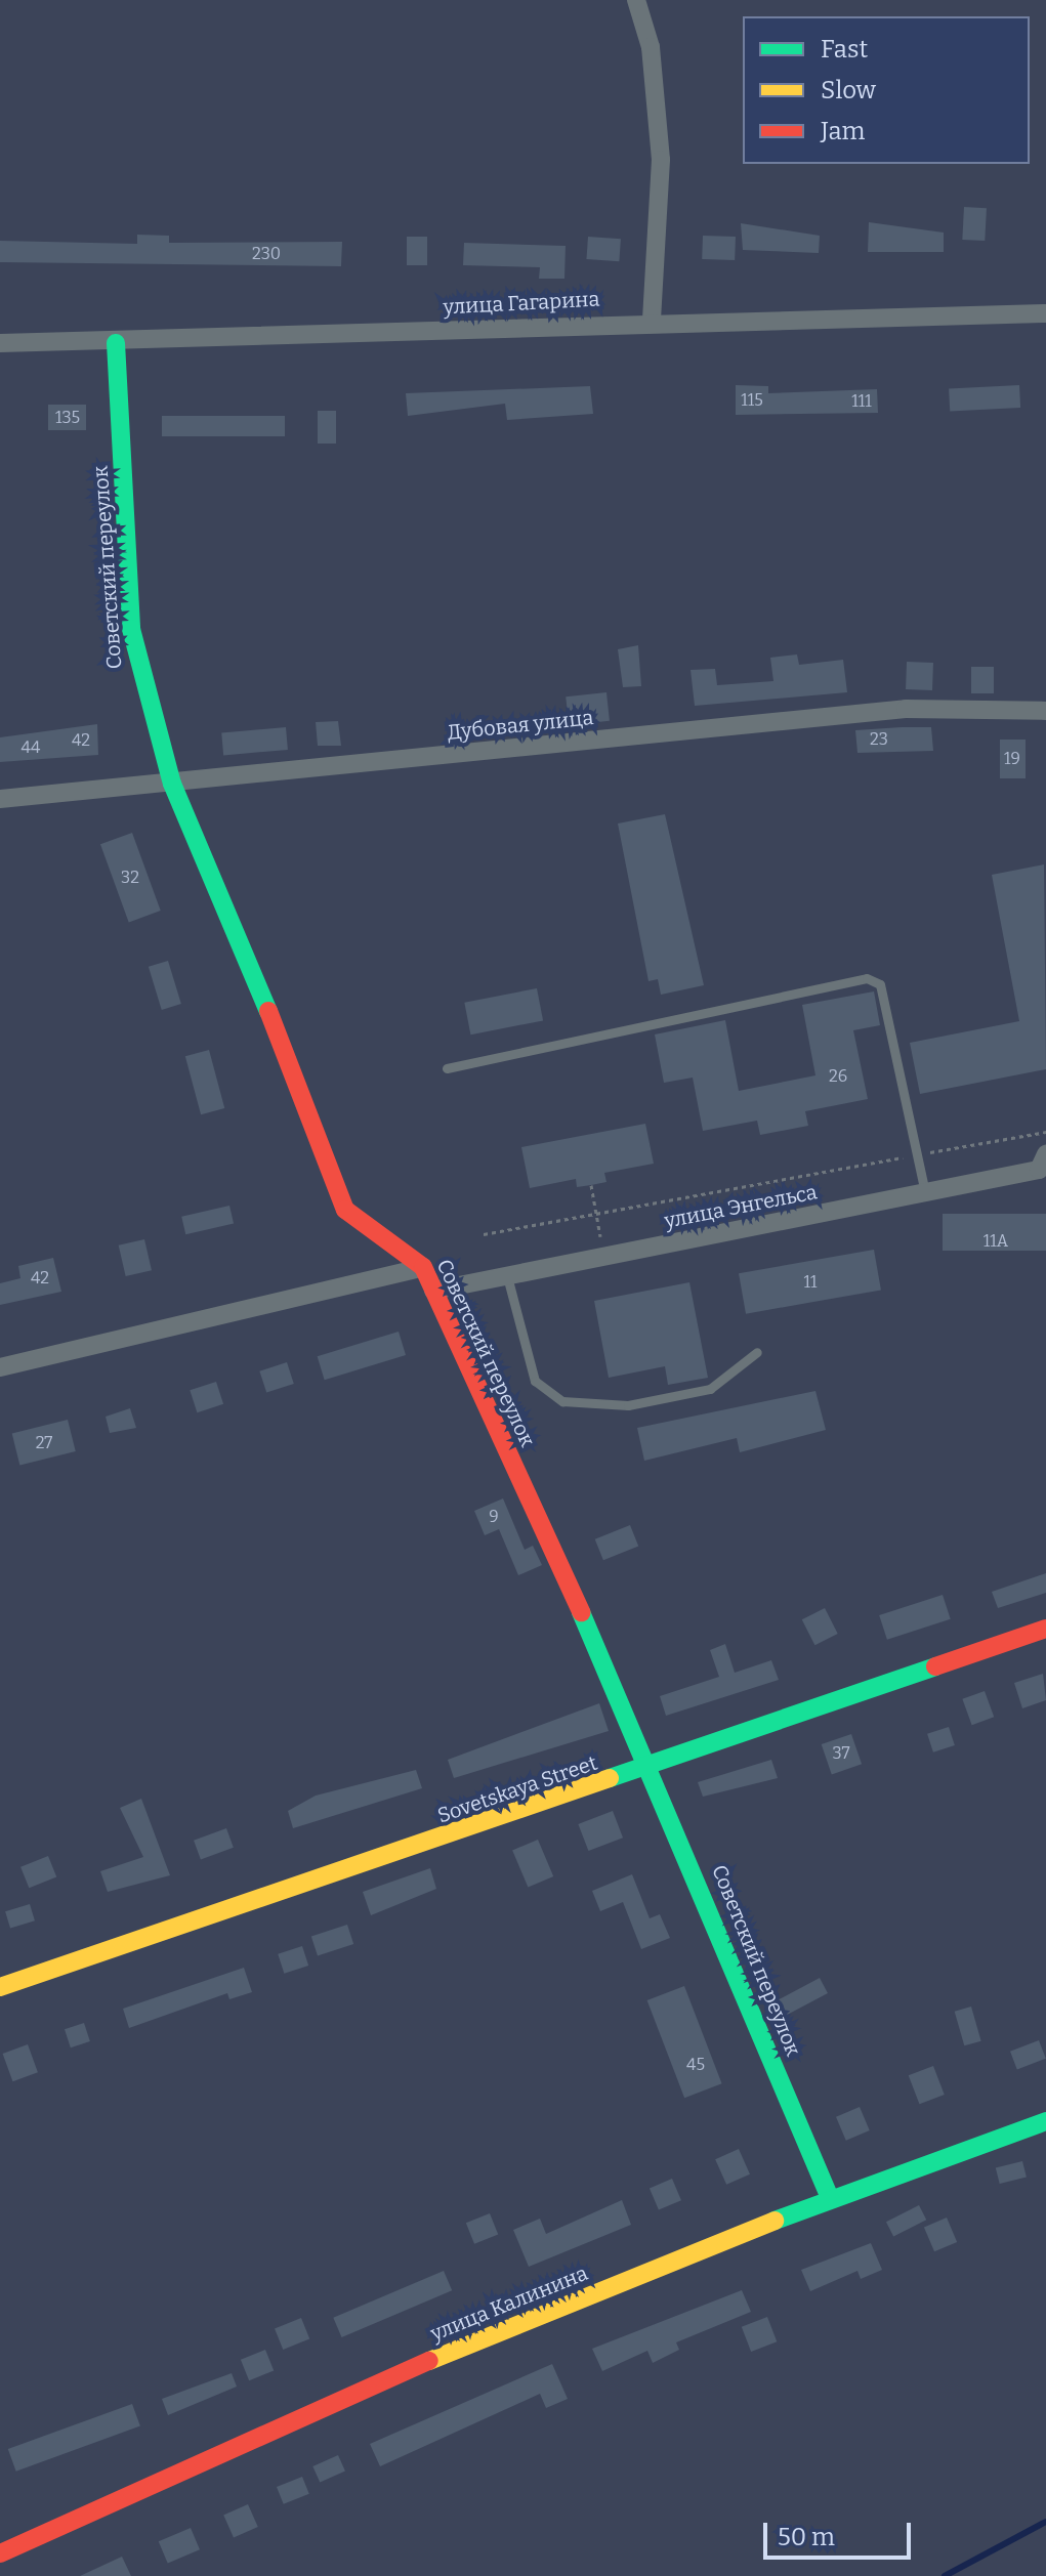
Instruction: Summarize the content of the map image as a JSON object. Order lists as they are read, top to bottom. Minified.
{"streets":{"street":["улица Гагарина","Советский переулок","Дубовая улица","улица Энгельса","Sovetskaya Street","улица Калинина"]},"crossings":[["улица Гагарина","Советский переулок"],["Советский переулок","Дубовая улица"],["Советский переулок","улица Энгельса"],["Советский переулок","Sovetskaya Street"],["Советский переулок","улица Калинина"]],"house_numbers":["230","115","111","135","23","42","44","19","32","26","11А","42","11","27","9","37","45"],"legend":["Fast","Slow","Jam"],"scale_bar":"50 m"}
